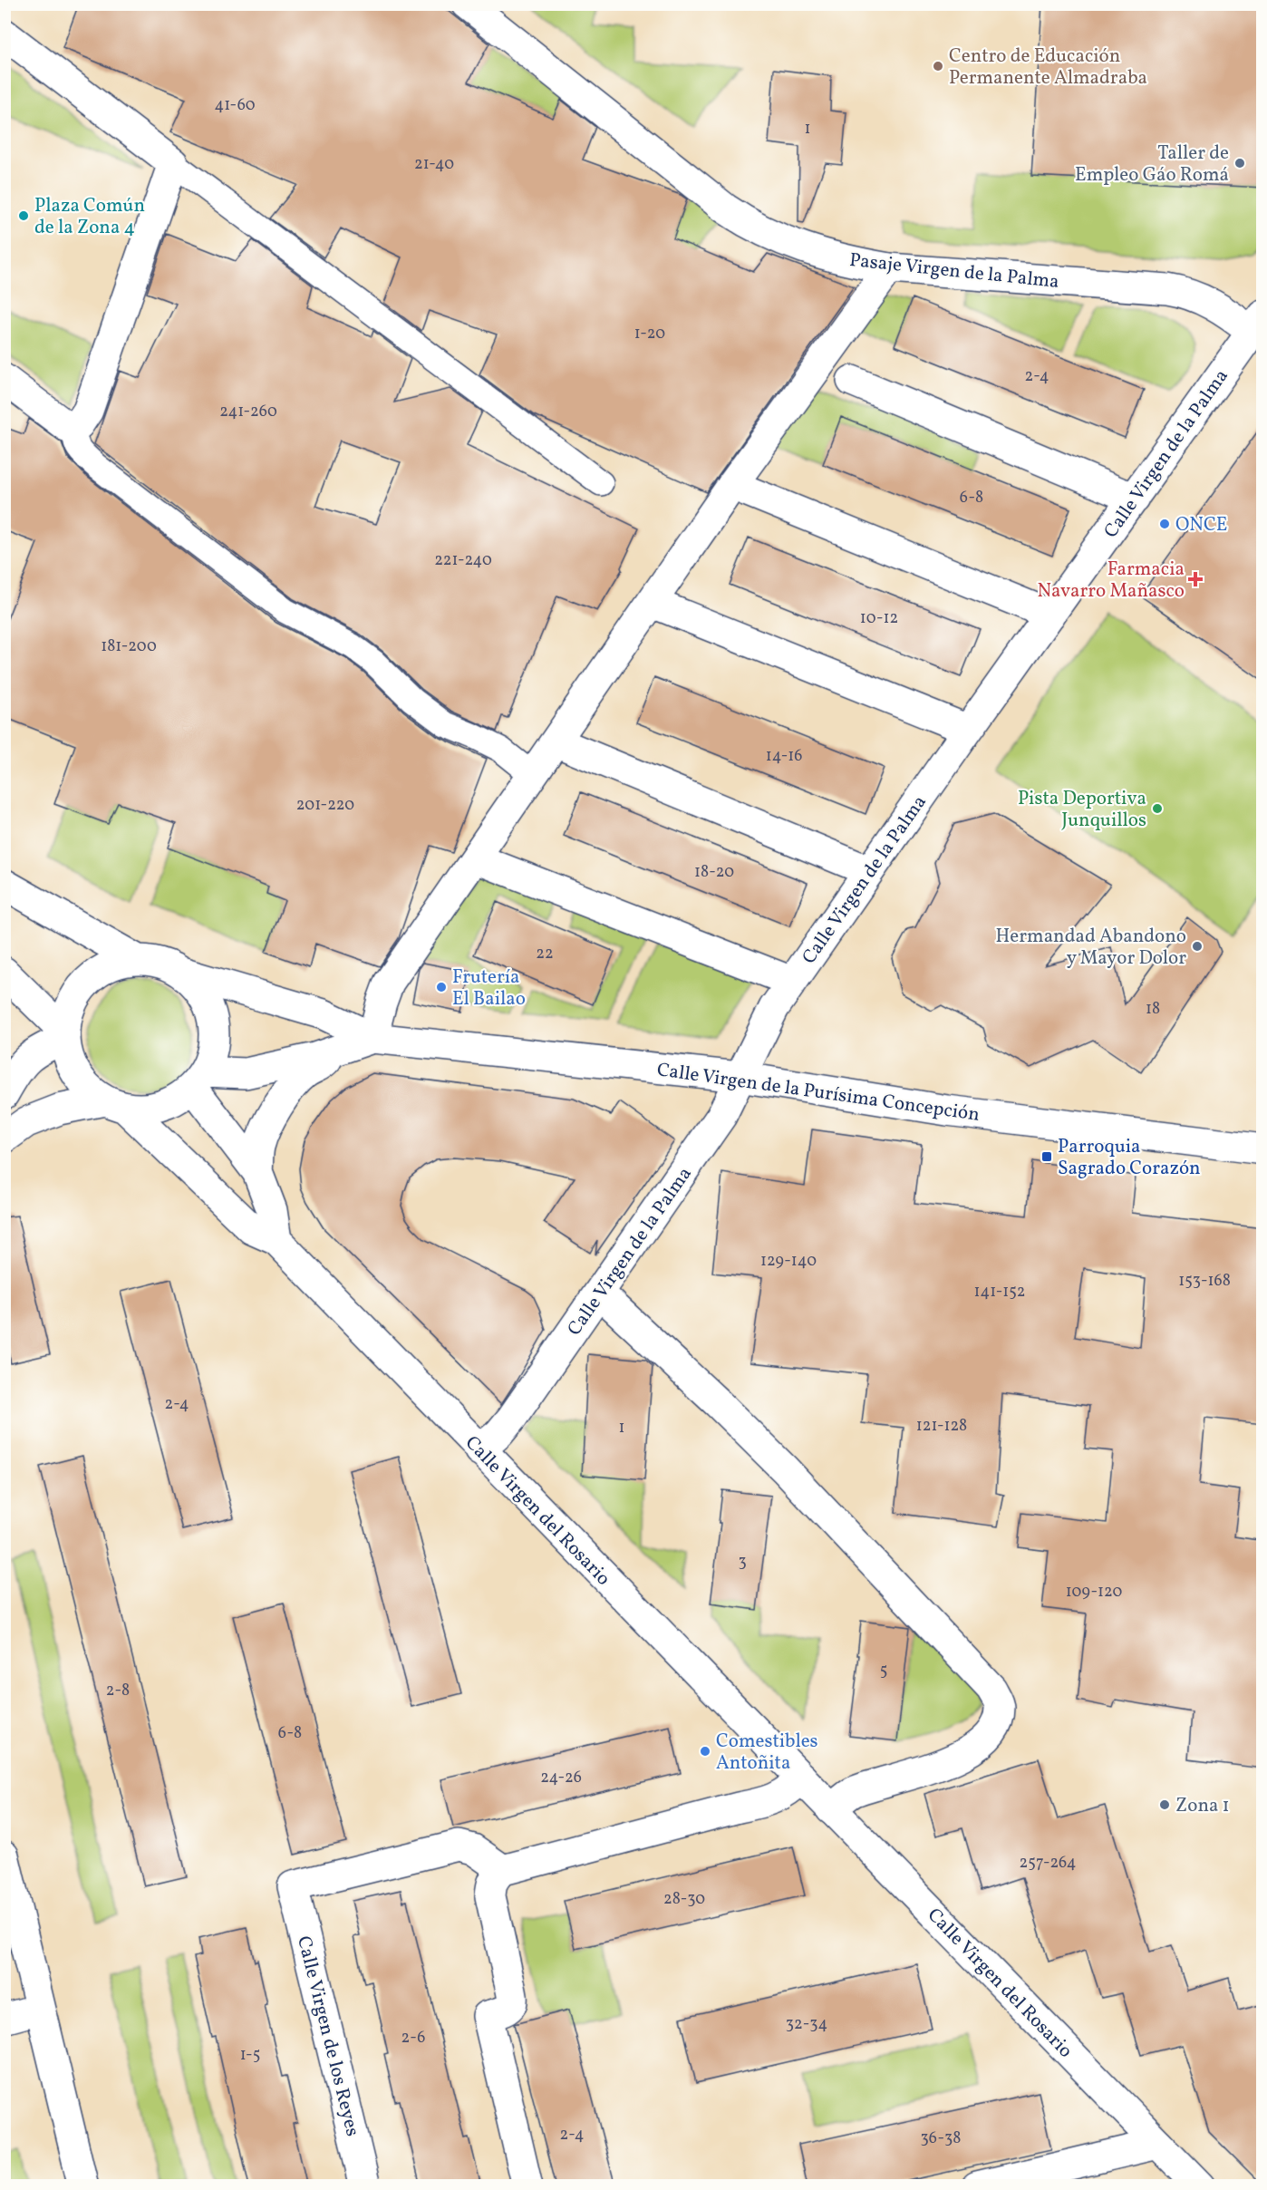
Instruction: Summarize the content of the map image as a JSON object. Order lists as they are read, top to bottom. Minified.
{"streets":{"street":["Pasaje Virgen de la Palma","Calle Virgen de la Palma","Calle Virgen de la Purísima Concepción","Calle Virgen del Rosario","Calle Virgen de los Reyes"]},"crossings":[["Pasaje Virgen de la Palma","Calle Virgen de la Palma"],["Calle Virgen de la Palma","Calle Virgen de la Purísima Concepción"],["Calle Virgen de la Palma","Calle Virgen del Rosario"],["Calle Virgen de la Purísima Concepción","Calle Virgen del Rosario"]],"places":{"other":["Centro de Educación Permanente Almadraba","Taller de Empleo Gáo Romá","Plaza Común de la Zona 4","ONCE","Pista Deportiva Junquillos","Hermandad Abandono y Mayor Dolor","Frutería El Bailao","Comestibles Antoñita","Zona 1"],"health":["Farmacia Navarro Mañasco"],"transit":["Parroquia Sagrado Corazón"]},"house_numbers":["41-60","1","21-40","1-20","2-4","241-260","6-8","221-240","10-12","181-200","14-16","201-220","18-20","22","18","129-140","153-168","141-152","2-4","121-128","1","3","109-120","5","2-8","6-8","24-26","257-264","28-30","32-34","2-6","1-5","2-4","36-38"]}
